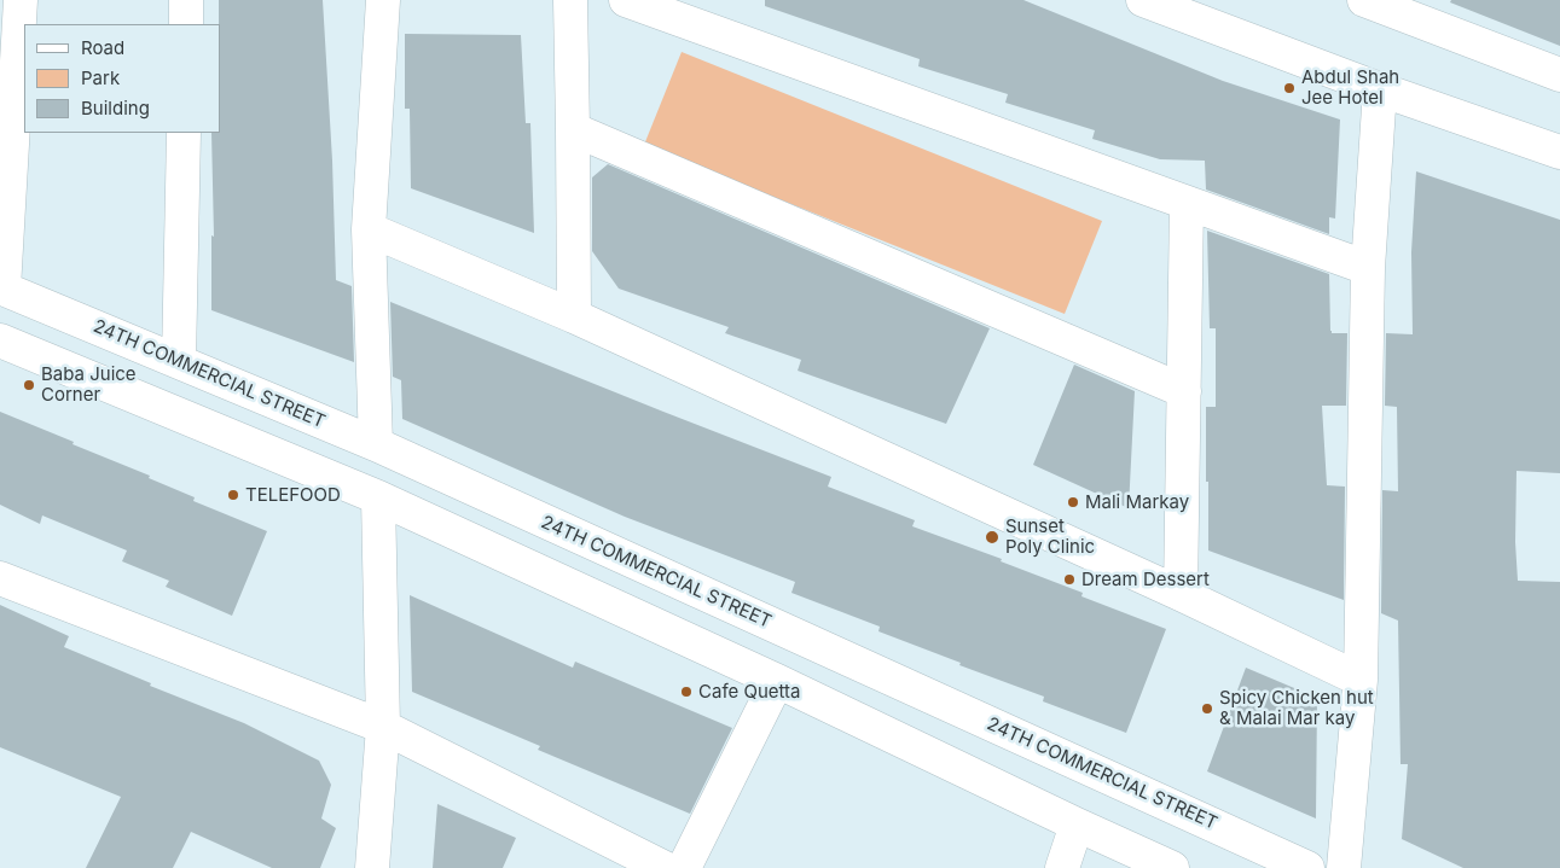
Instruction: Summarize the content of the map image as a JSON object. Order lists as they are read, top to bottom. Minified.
{"streets":{"street":["24TH COMMERCIAL STREET"]},"places":["Abdul Shah Jee Hotel","Baba Juice Corner","TELEFOOD","Mali Markay","Sunset Poly Clinic","Dream Dessert","Cafe Quetta","Spicy Chicken hut & Malai Mar kay"],"legend":["Road","Park","Building"]}
